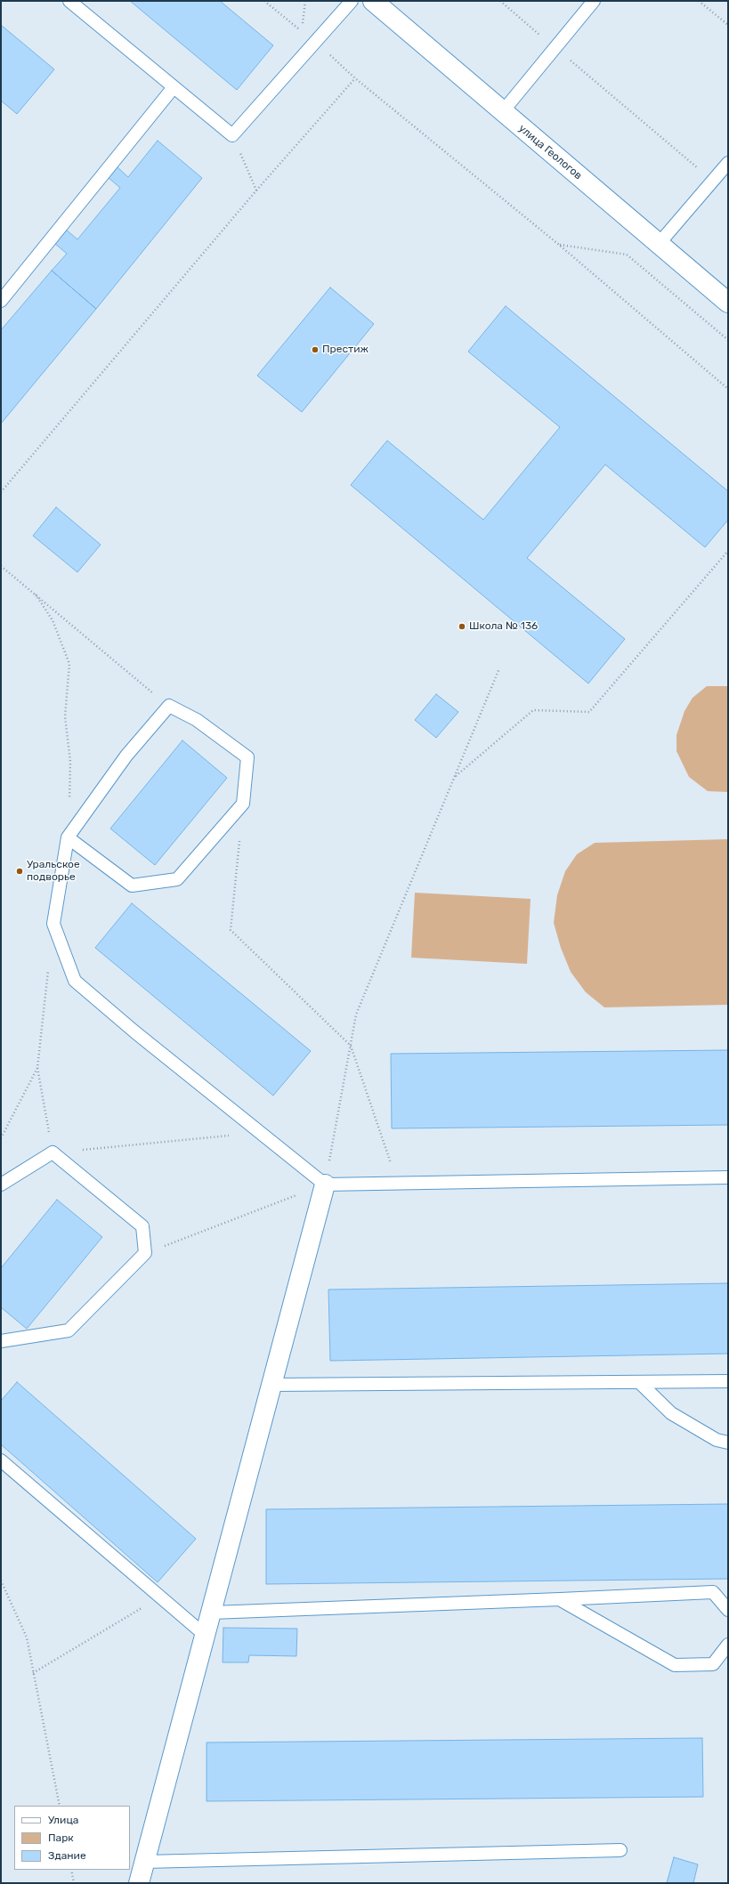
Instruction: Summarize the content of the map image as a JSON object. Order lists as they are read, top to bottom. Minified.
{"streets":{"street":["улица Геологов"]},"places":["Престиж","Школа № 136","Уральское подворье"],"legend":["Улица","Парк","Здание"]}
